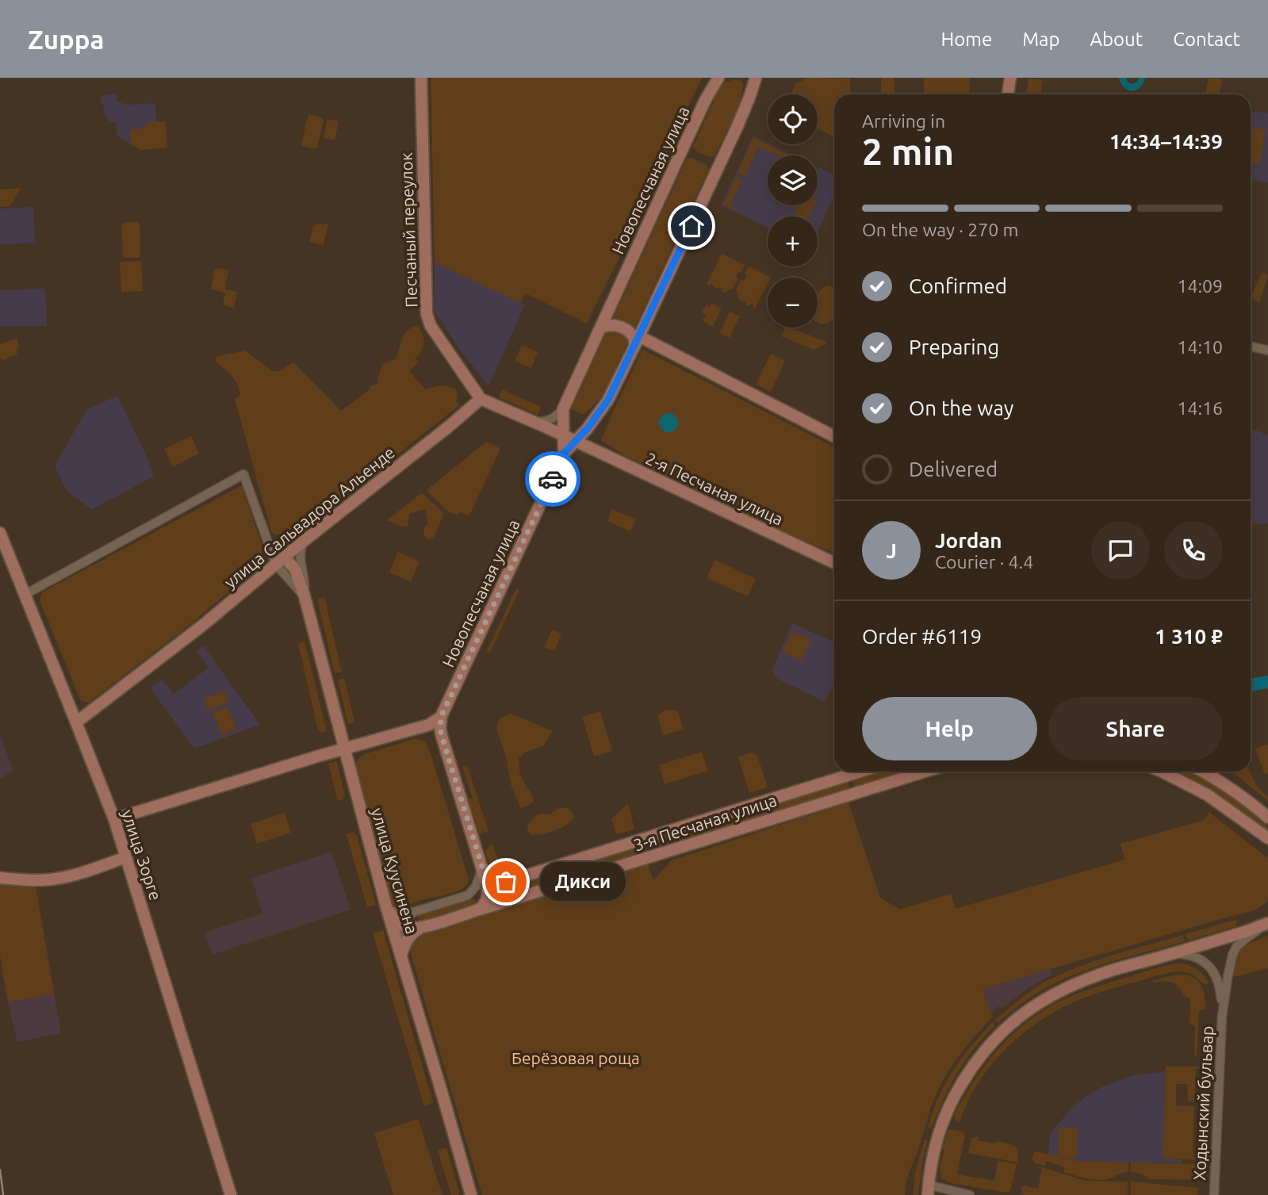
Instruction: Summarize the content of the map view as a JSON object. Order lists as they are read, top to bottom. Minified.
{"streets":{"street":["Новопесчаная улица","Песчаный переулок","2-я Песчаная улица","улица Сальвадора Альенде","3-я Песчаная улица","улица Зорге","улица Куусинена","Ходынский бульвар"]},"crossings":[["Новопесчаная улица","2-я Песчаная улица"],["Песчаный переулок","улица Сальвадора Альенде"],["улица Сальвадора Альенде","улица Зорге"],["улица Сальвадора Альенде","улица Куусинена"]],"parks":["Берёзовая роща"],"places":["Дикси"],"page":{"header":"Zuppa","nav":["Home","Map","About","Contact"],"map_buttons":["+","−"],"heading":["2 min","Arriving in","14:34–14:39"],"panel":["Jordan","Courier · 4.4","Order #6119","1 310 ₽"],"bar":"On the way · 270 m","list":[["Confirmed","14:09"],["Preparing","14:10"],["On the way","14:16"],"Delivered"],"round":"J","buttons":["Help","Share"],"bubble":"Дикси"}}
